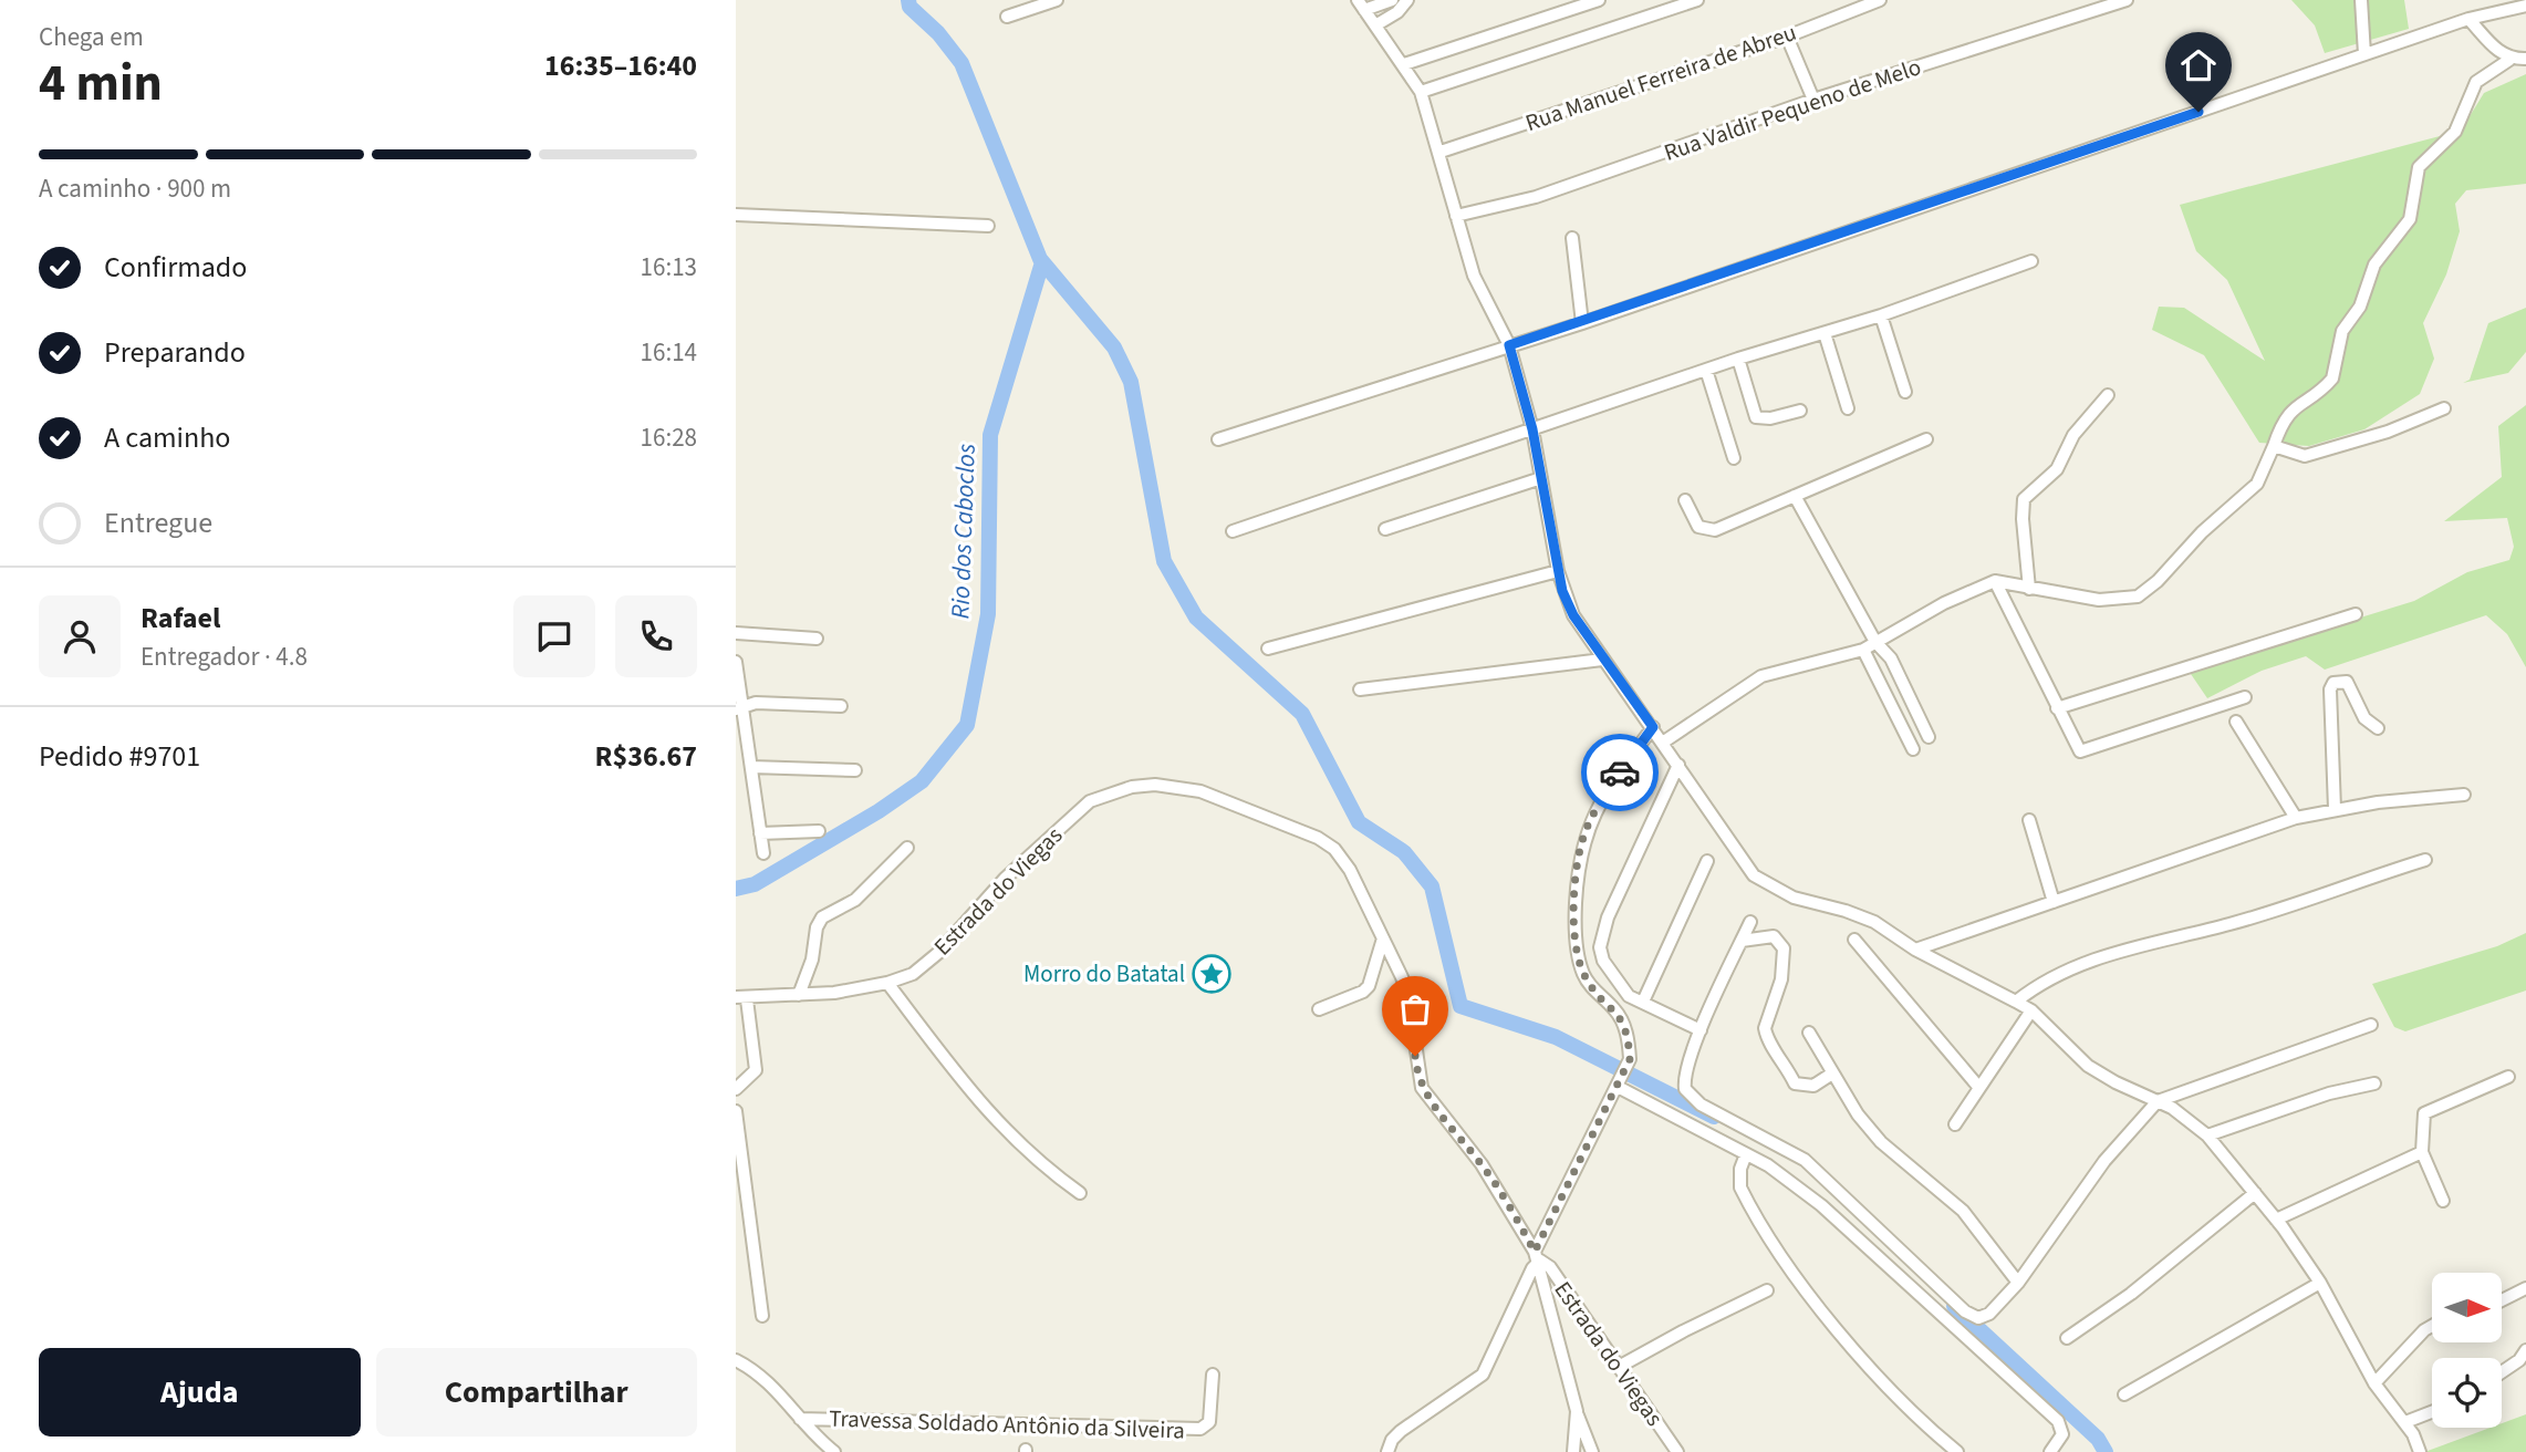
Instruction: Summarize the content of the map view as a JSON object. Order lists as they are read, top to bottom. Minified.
{"streets":{"street":["Rua Manuel Ferreira de Abreu","Rua Valdir Pequeno de Melo","Estrada do Viegas","Travessa Soldado Antônio da Silveira"]},"water":["Rio dos Caboclos"],"places":{"place":["Morro do Batatal"]},"north":"right","page":{"heading":["4 min","Chega em","16:35–16:40"],"panel":["Rafael","Entregador · 4.8","Pedido #9701","R$36.67"],"bar":"A caminho · 900 m","list":[["Confirmado","16:13"],["Preparando","16:14"],["A caminho","16:28"],"Entregue"],"buttons":["Ajuda","Compartilhar"]}}
